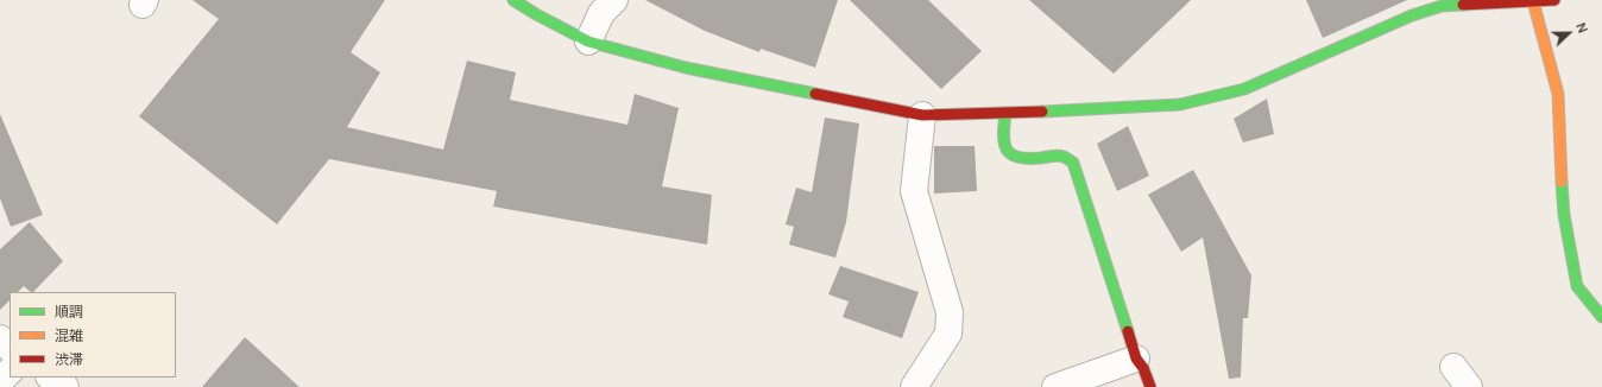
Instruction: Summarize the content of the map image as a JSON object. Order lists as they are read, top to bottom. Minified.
{"legend":["順調","混雑","渋滞"],"north":"right"}
